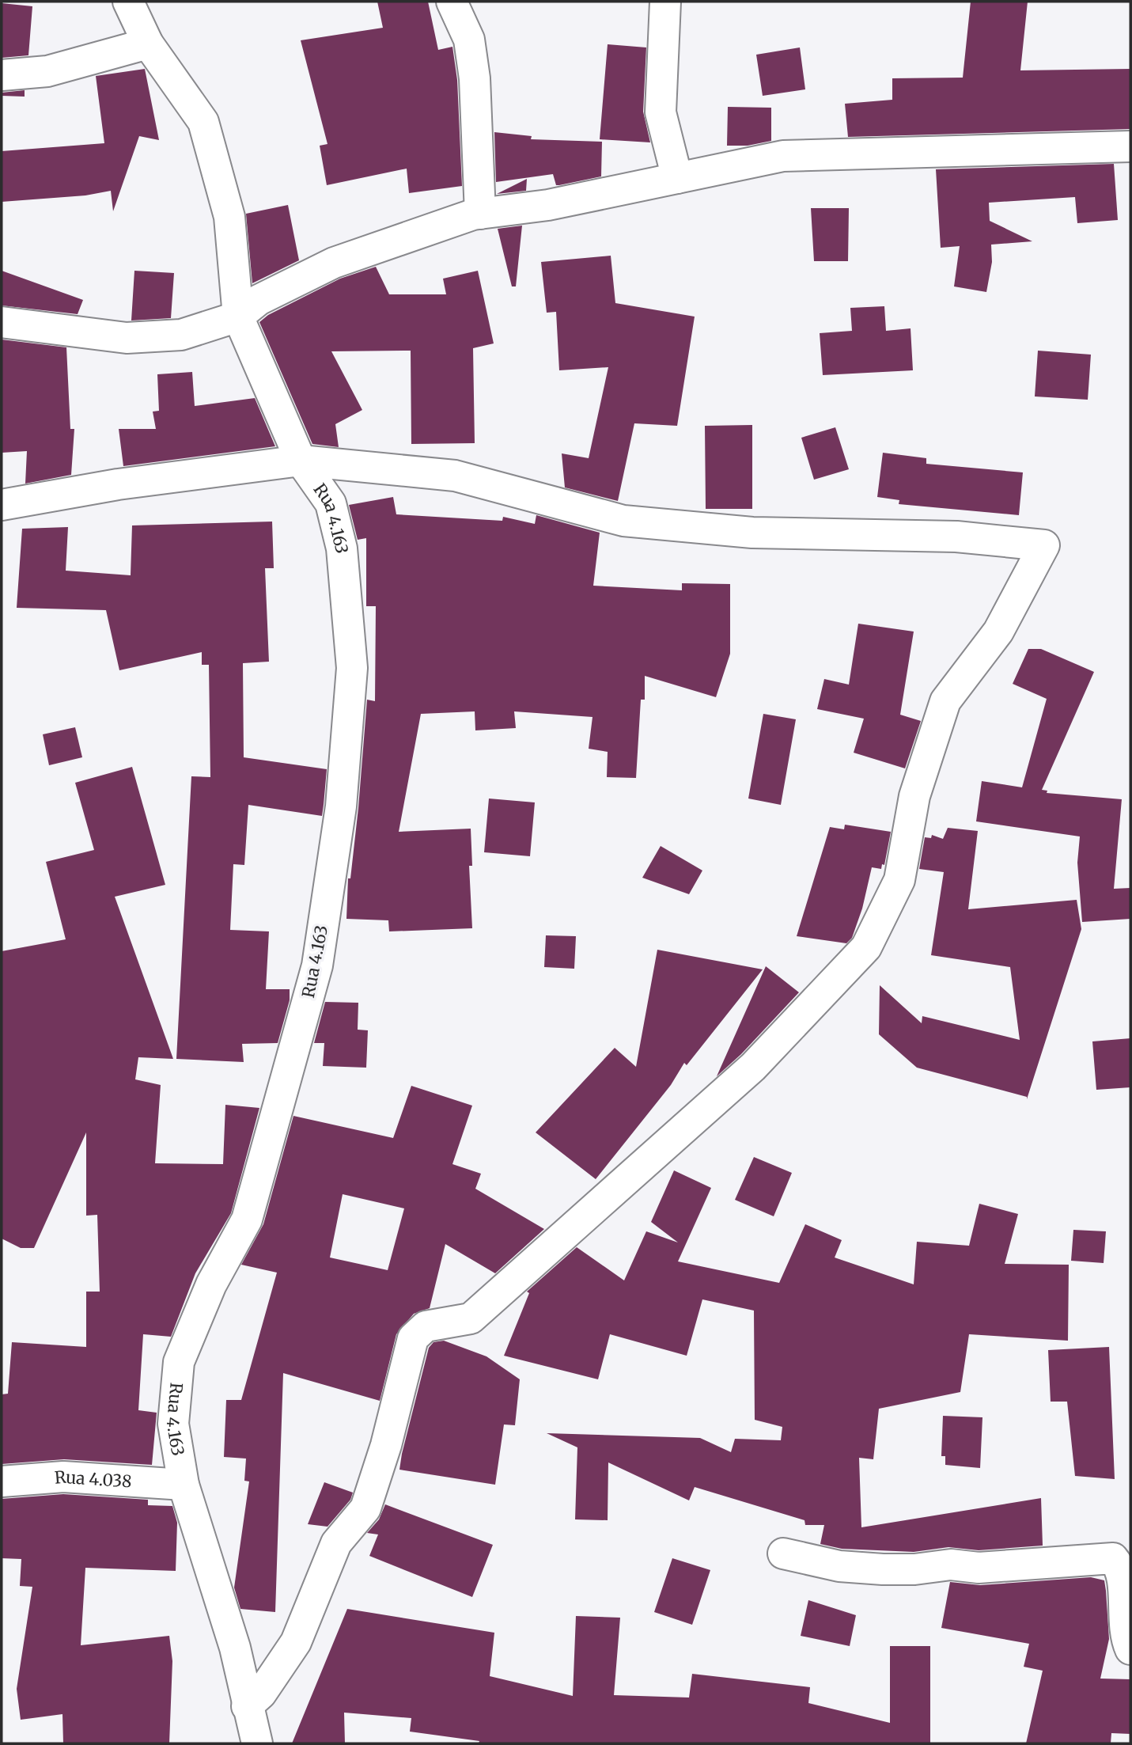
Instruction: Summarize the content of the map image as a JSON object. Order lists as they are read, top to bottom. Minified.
{"streets":{"street":["Rua 4.163","Rua 4.038"]},"crossings":[["Rua 4.163","Rua 4.038"]]}
